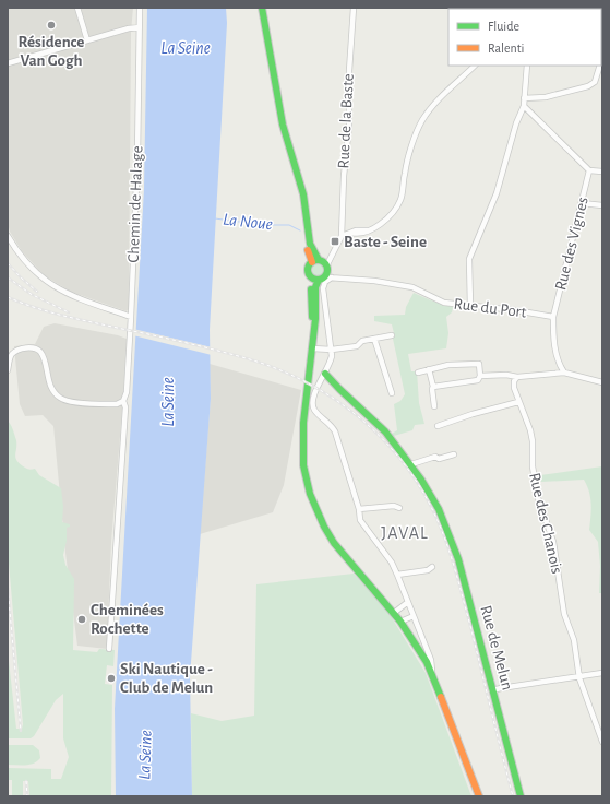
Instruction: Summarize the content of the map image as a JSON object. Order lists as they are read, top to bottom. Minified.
{"streets":{"main road":["Rue de Melun"],"street":["Rue de la Baste","Chemin de Halage","Rue des Vignes","Rue du Port","Rue des Chanois"]},"crossings":[["Rue des Vignes","Rue du Port"]],"districts":["JAVAL"],"water":["La Seine","La Noue"],"places":{"other":["Résidence Van Gogh","Cheminées Rochette","Ski Nautique - Club de Melun"],"transit":["Baste - Seine"]},"legend":["Fluide","Ralenti"]}
